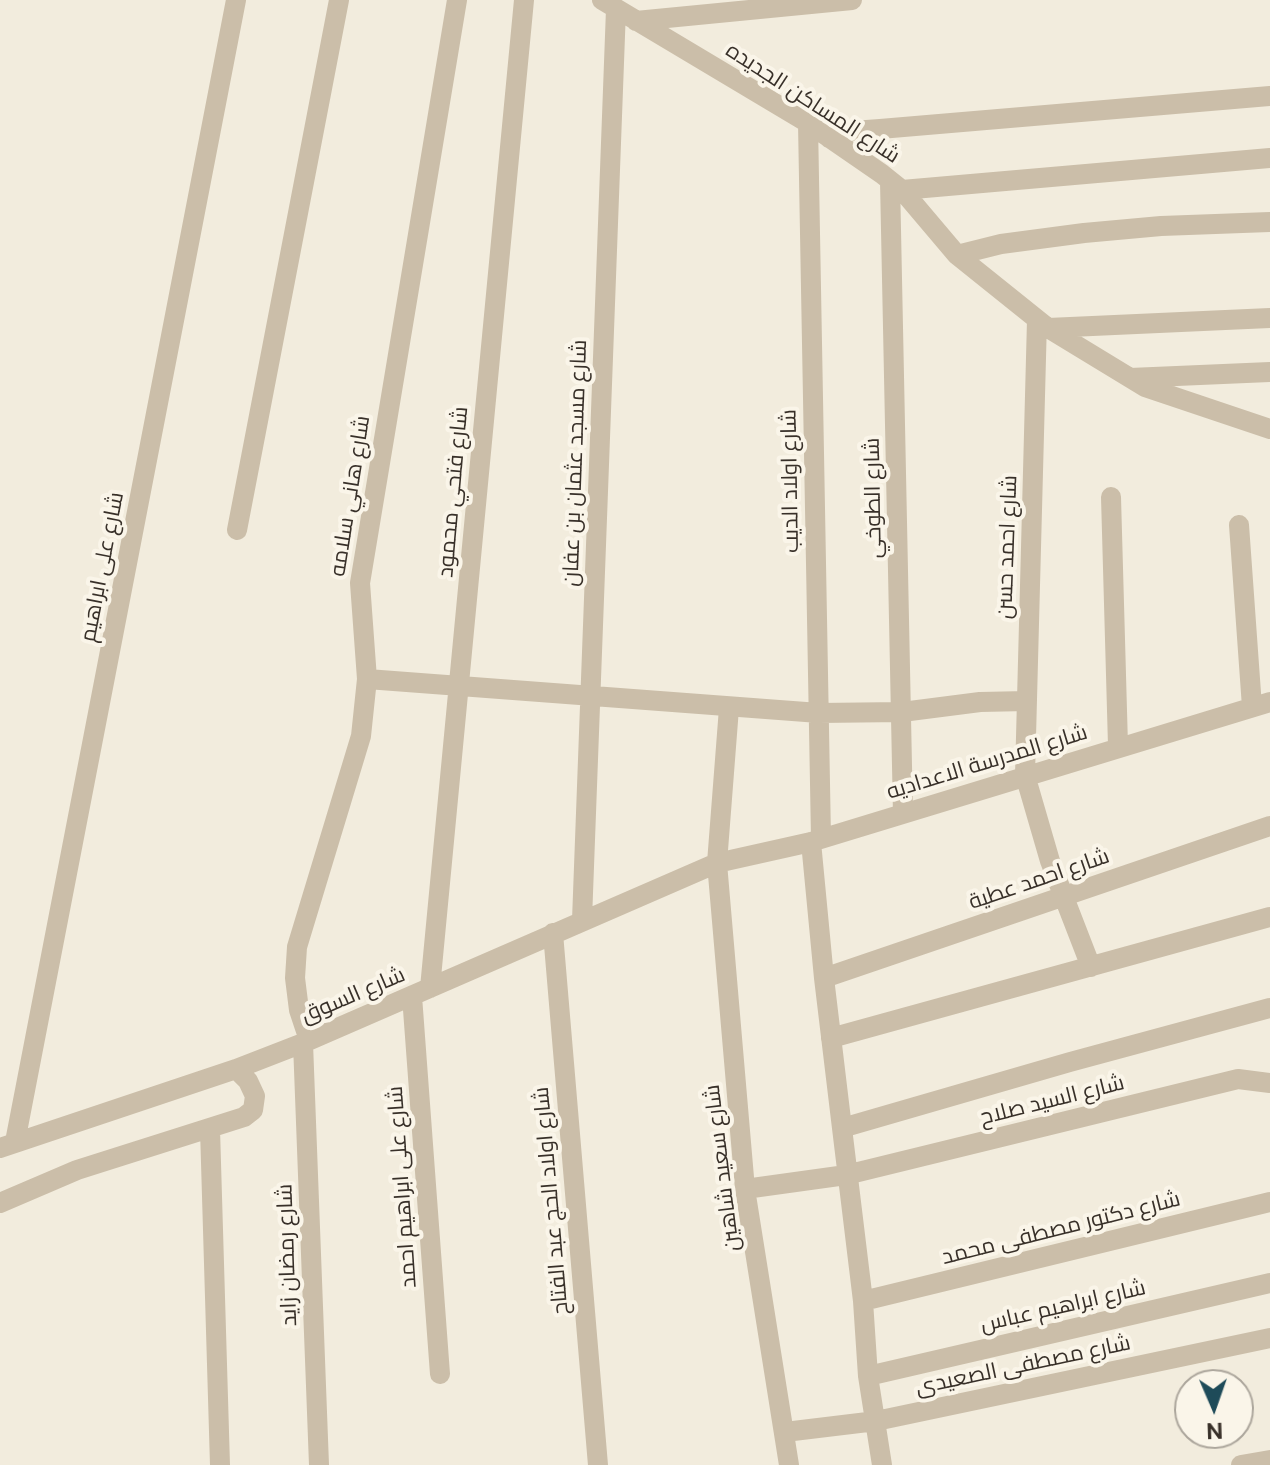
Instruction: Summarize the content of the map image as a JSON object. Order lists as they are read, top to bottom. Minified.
{"streets":{"street":["شارع المساكن الجديده","شارع مسجد عثمان بن عفان","شارع اولاد الديب","شارع فتحي محمود","شارع هاني سلامه","شارع الطوخي","شارع احمد حسن","شارع على ابراهيم","شارع المدرسة الاعداديه","شارع احمد عطية","شارع السوق","شارع السيد صلاح","شارع سعيد شاهين","شارع على ابراهيم احمد","شارع اولاد الحج عبد الفتاح","شارع دكتور مصطفى محمد","شارع رمضان زايد","شارع ابراهيم عباس","شارع مصطفى الصعيدى"]},"crossings":[["شارع المساكن الجديده","شارع مسجد عثمان بن عفان"],["شارع المساكن الجديده","شارع اولاد الديب"],["شارع المساكن الجديده","شارع الطوخي"],["شارع المساكن الجديده","شارع احمد حسن"],["شارع مسجد عثمان بن عفان","شارع السوق"],["شارع اولاد الديب","شارع المدرسة الاعداديه"],["شارع اولاد الديب","شارع احمد عطية"],["شارع اولاد الديب","شارع السيد صلاح"],["شارع اولاد الديب","شارع دكتور مصطفى محمد"],["شارع اولاد الديب","شارع ابراهيم عباس"],["شارع اولاد الديب","شارع مصطفى الصعيدى"],["شارع فتحي محمود","شارع السوق"],["شارع فتحي محمود","شارع على ابراهيم احمد"],["شارع هاني سلامه","شارع السوق"],["شارع هاني سلامه","شارع رمضان زايد"],["شارع الطوخي","شارع المدرسة الاعداديه"],["شارع احمد حسن","شارع المدرسة الاعداديه"],["شارع احمد حسن","شارع احمد عطية"],["شارع على ابراهيم","شارع السوق"],["شارع المدرسة الاعداديه","شارع السوق"],["شارع المدرسة الاعداديه","شارع سعيد شاهين"],["شارع السوق","شارع سعيد شاهين"],["شارع السوق","شارع على ابراهيم احمد"],["شارع السوق","شارع اولاد الحج عبد الفتاح"],["شارع السوق","شارع رمضان زايد"],["شارع السيد صلاح","شارع سعيد شاهين"],["شارع سعيد شاهين","شارع مصطفى الصعيدى"]],"north":"bottom"}
